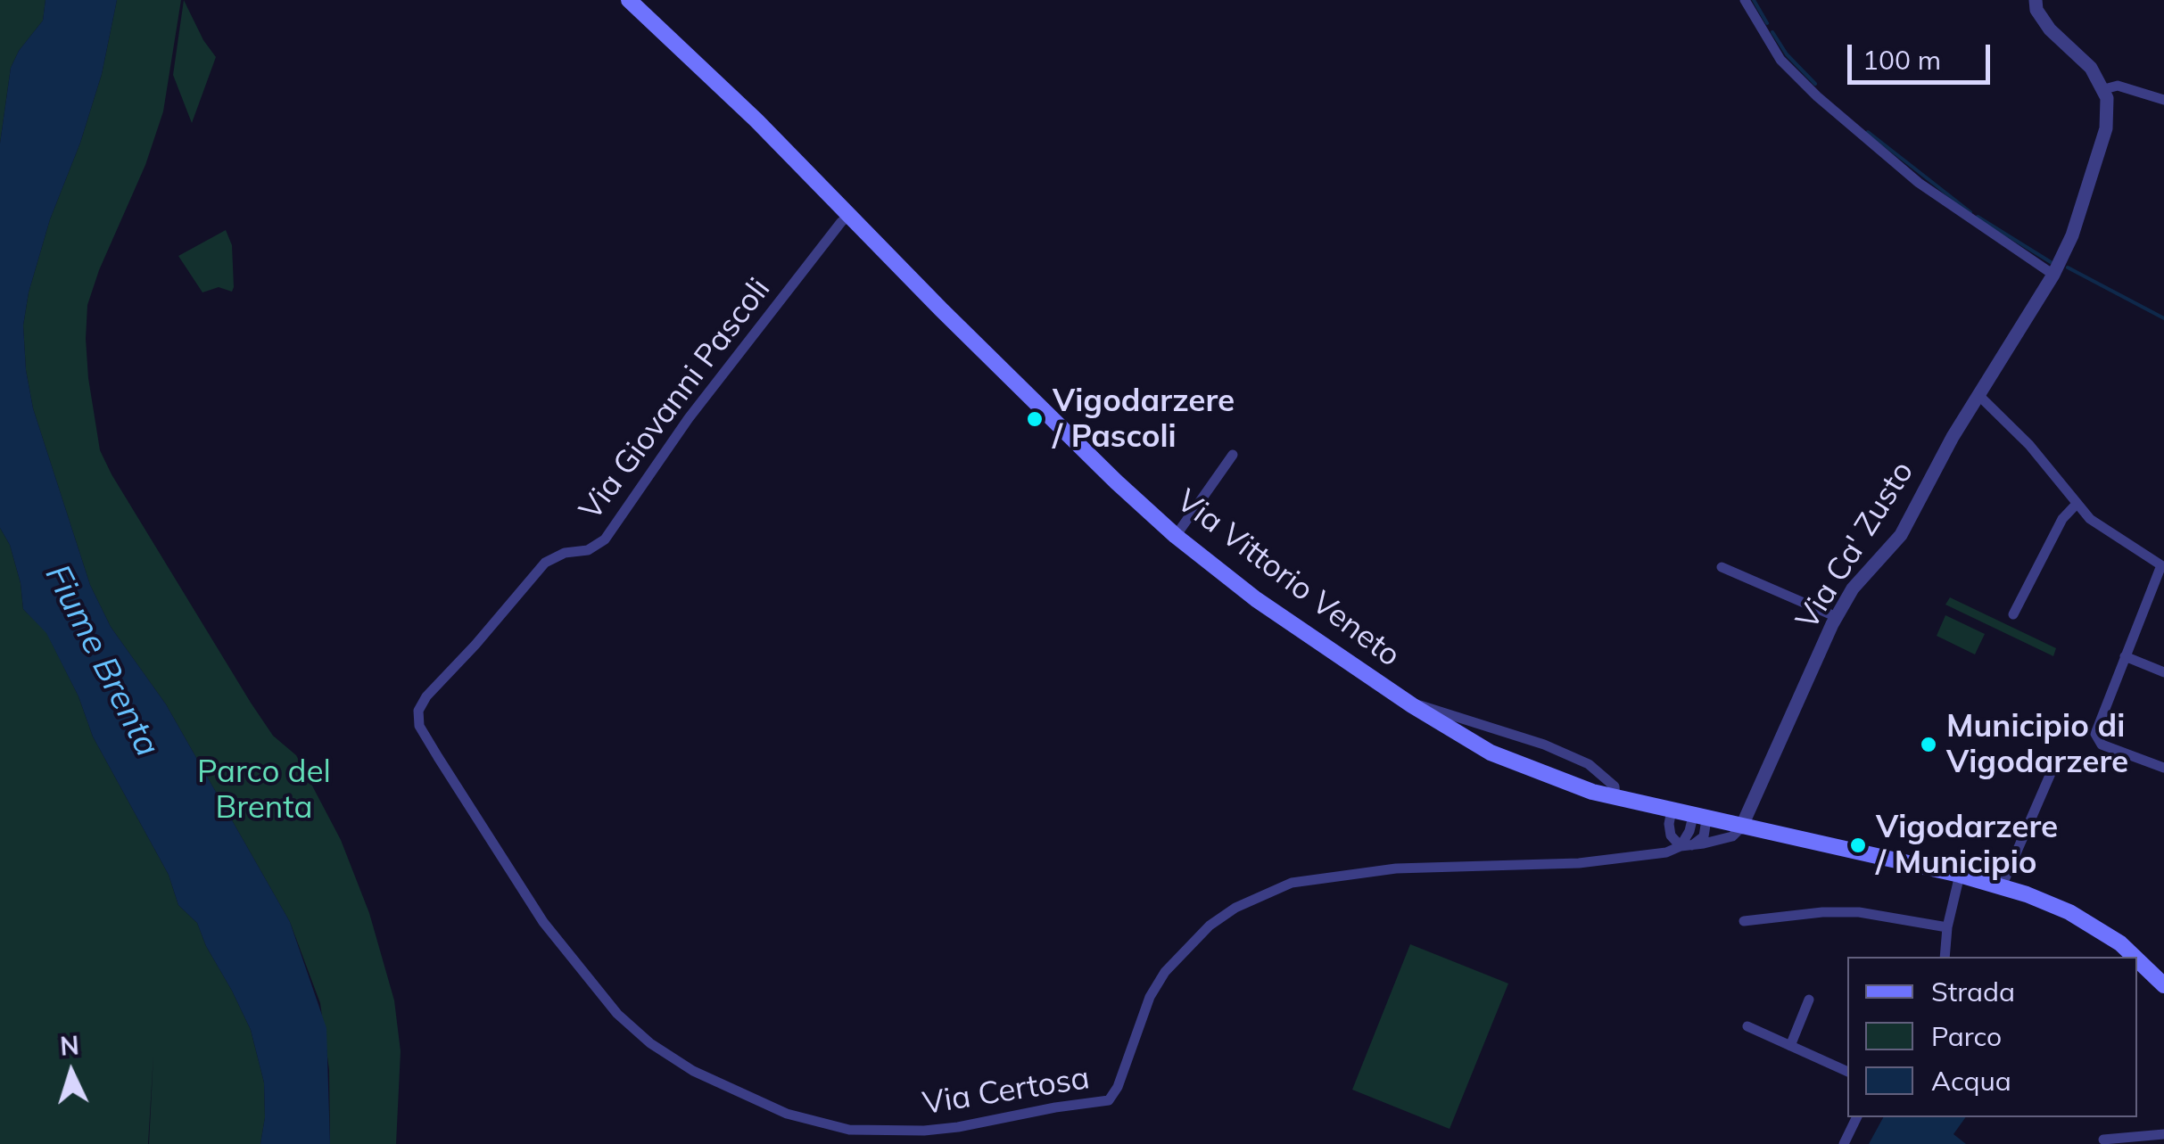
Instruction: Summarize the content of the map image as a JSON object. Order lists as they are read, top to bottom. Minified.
{"streets":{"main road":["Via Vittorio Veneto"],"street":["Via Giovanni Pascoli","Via Ca' Zusto","Via Certosa"]},"crossings":[["Via Giovanni Pascoli","Via Vittorio Veneto"],["Via Giovanni Pascoli","Via Certosa"],["Via Ca' Zusto","Via Vittorio Veneto"],["Via Ca' Zusto","Via Certosa"],["Via Vittorio Veneto","Via Certosa"]],"water":["Fiume Brenta"],"parks":["Parco del Brenta"],"places":["Vigodarzere / Pascoli","Municipio di Vigodarzere","Vigodarzere / Municipio"],"legend":["Strada","Parco","Acqua"],"scale_bar":"100 m","north":"top"}
